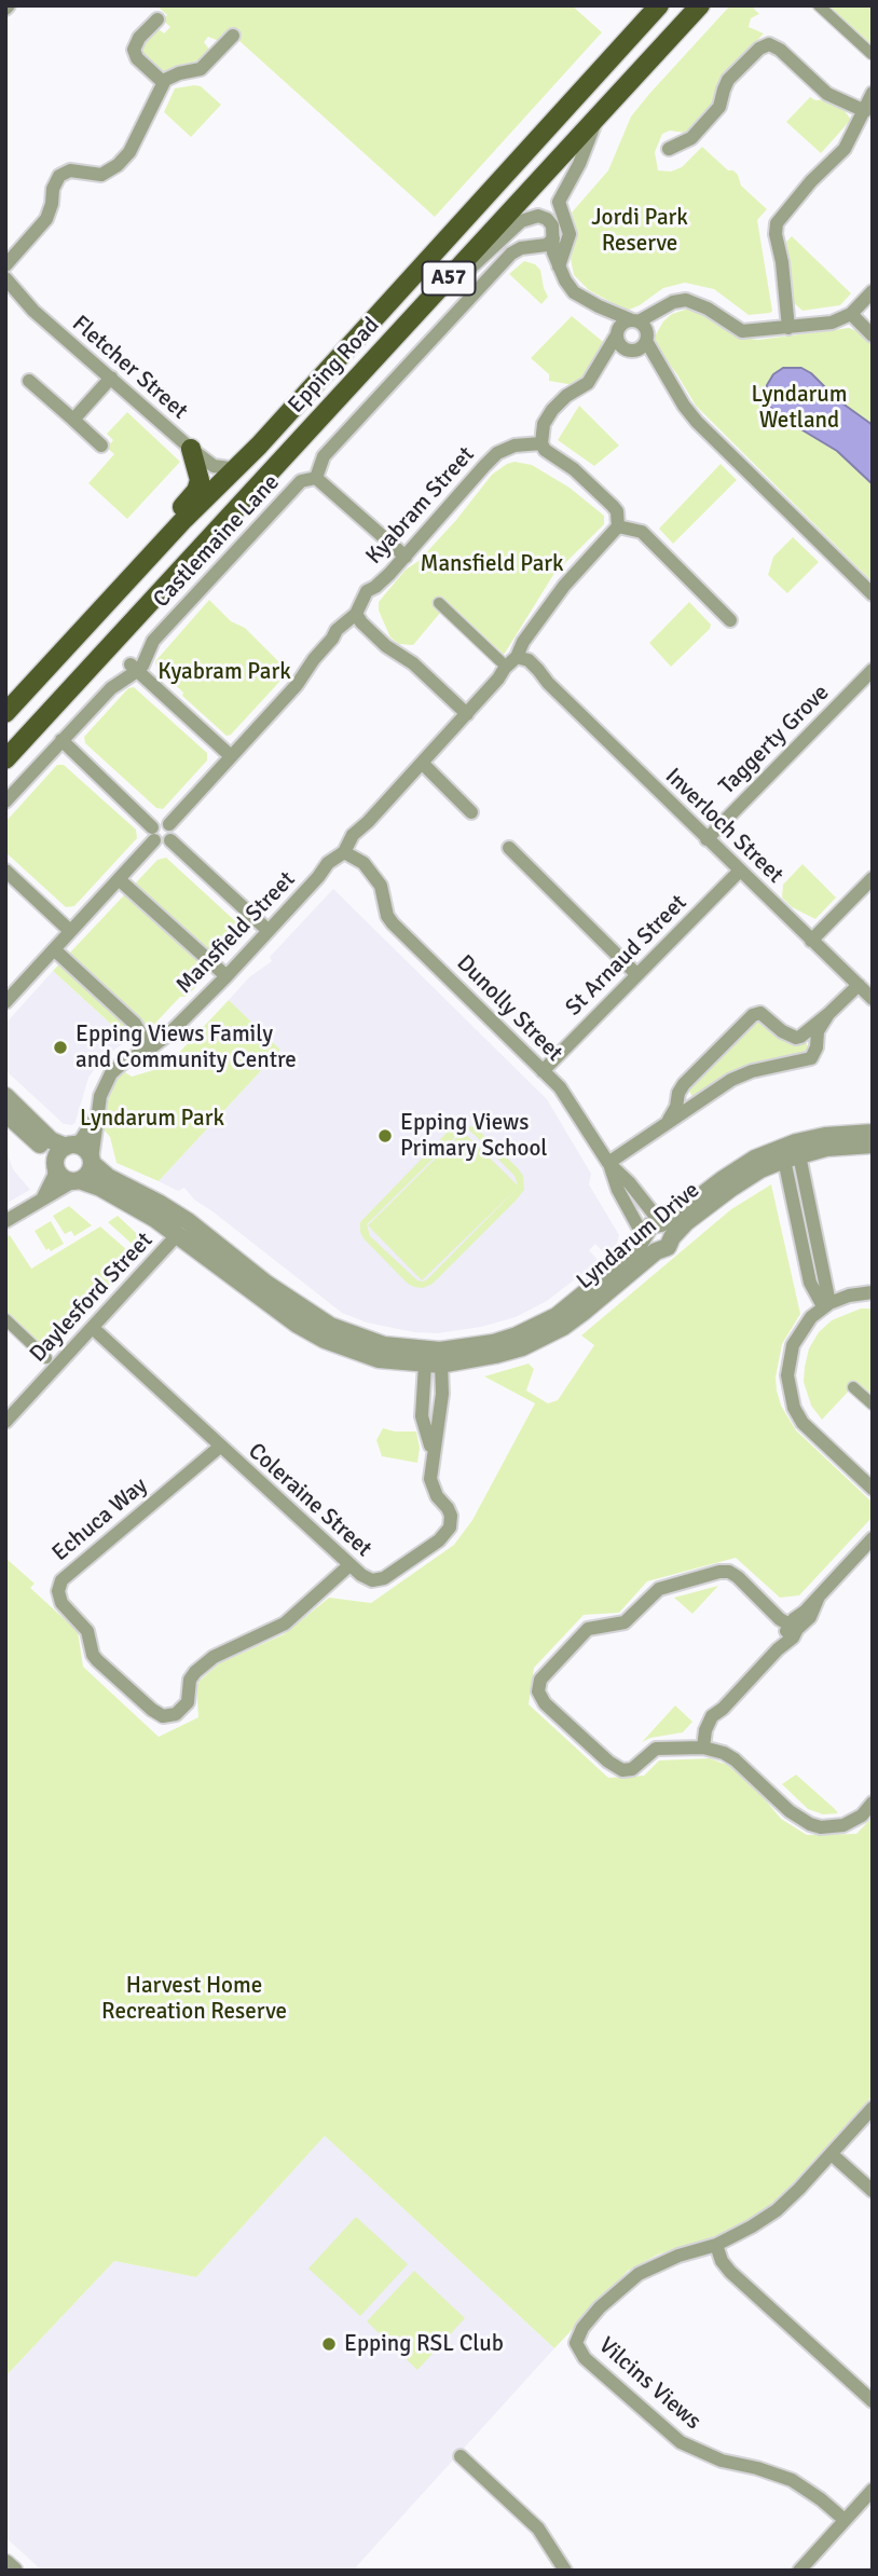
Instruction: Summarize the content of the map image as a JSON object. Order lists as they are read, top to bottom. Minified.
{"streets":{"main road":["A57","Epping Road"],"street":["Fletcher Street","Kyabram Street","Castlemaine Lane","Taggerty Grove","Inverloch Street","Mansfield Street","St Arnaud Street","Dunolly Street","Lyndarum Drive","Daylesford Street","Coleraine Street","Echuca Way","Vilcins Views"]},"crossings":[["Epping Road","Fletcher Street"],["Taggerty Grove","Inverloch Street"],["Inverloch Street","Mansfield Street"],["Inverloch Street","St Arnaud Street"],["Mansfield Street","Dunolly Street"],["Mansfield Street","Lyndarum Drive"],["St Arnaud Street","Dunolly Street"],["Dunolly Street","Lyndarum Drive"],["Lyndarum Drive","Daylesford Street"],["Lyndarum Drive","Coleraine Street"],["Daylesford Street","Coleraine Street"],["Coleraine Street","Echuca Way"]],"parks":["Jordi Park Reserve","Lyndarum Wetland","Mansfield Park","Kyabram Park","Lyndarum Park","Harvest Home Recreation Reserve"],"places":["Epping Views Family and Community Centre","Epping Views Primary School","Epping RSL Club"]}
